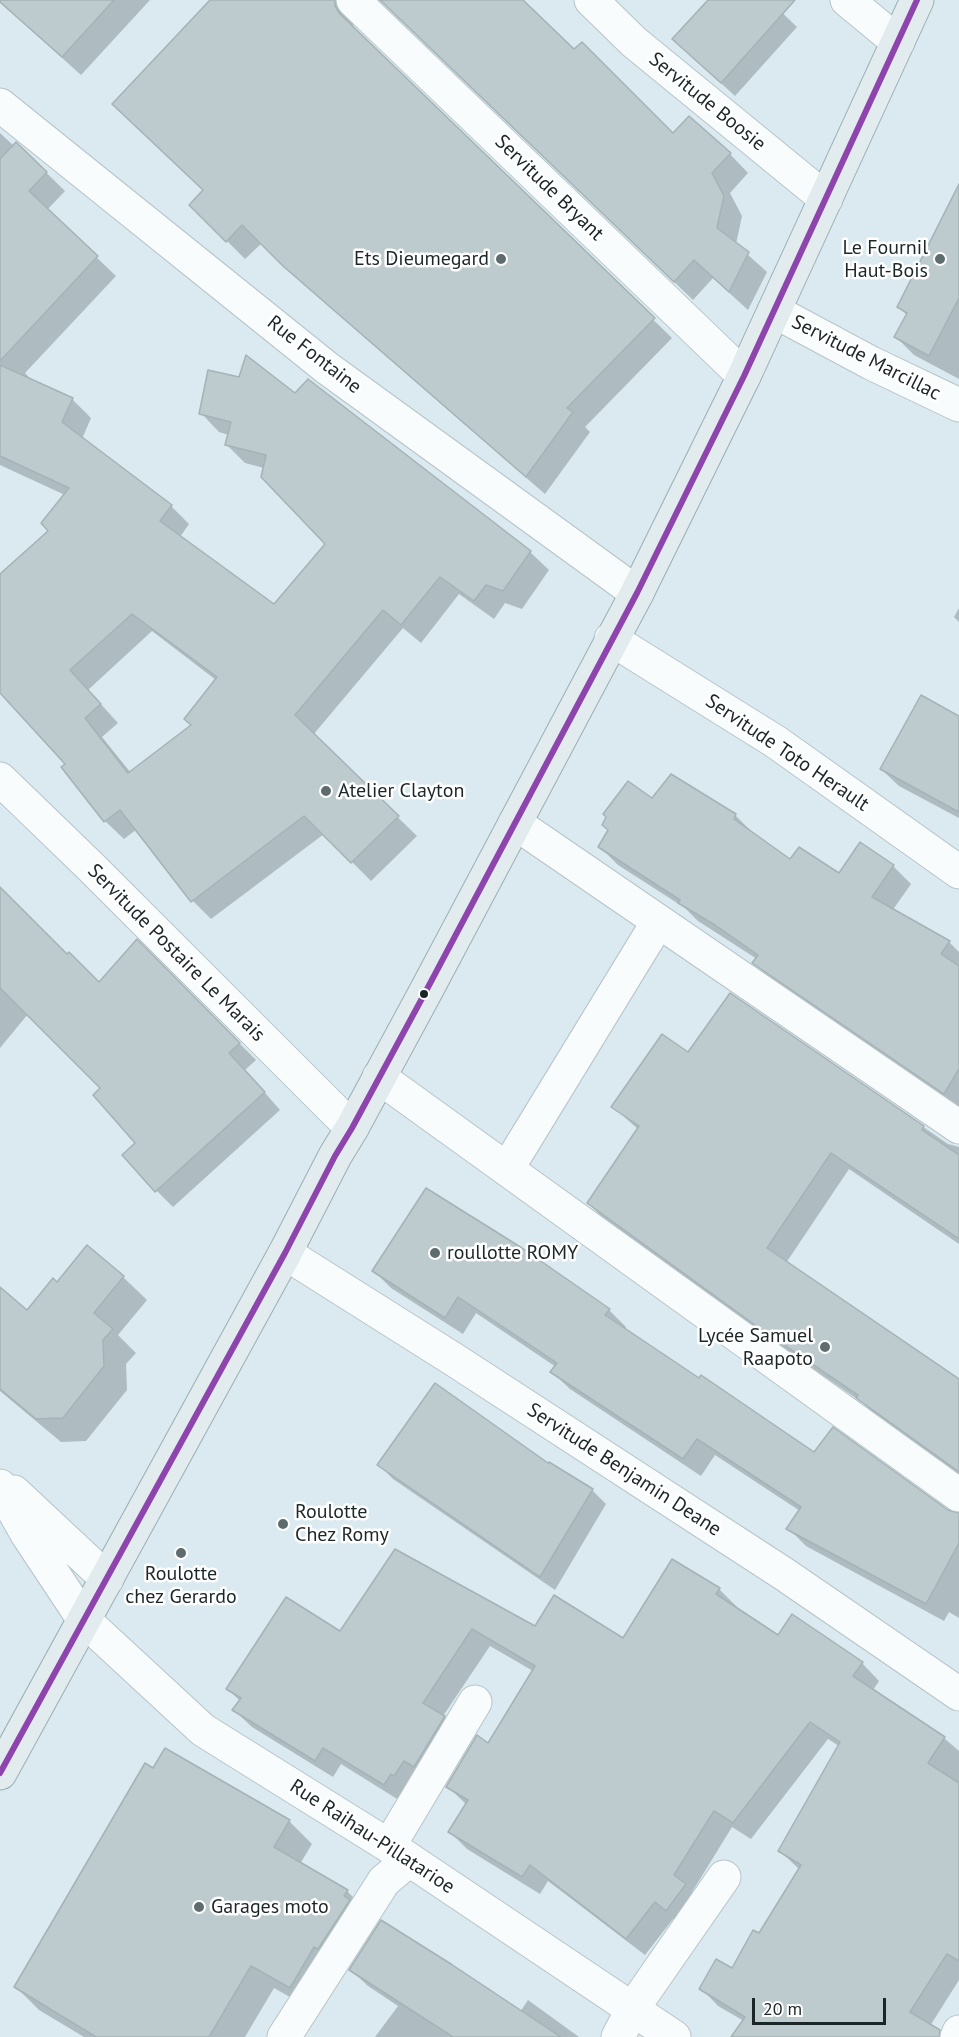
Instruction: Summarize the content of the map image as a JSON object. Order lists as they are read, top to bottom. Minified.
{"streets":{"street":["Servitude Boosie","Servitude Bryant","Rue Fontaine","Servitude Marcillac","Servitude Toto Herault","Servitude Postaire Le Marais","Servitude Benjamin Deane","Rue Raihau-Pillatarioe"]},"places":["Ets Dieumegard","Le Fournil Haut-Bois","Atelier Clayton","roullotte ROMY","Lycée Samuel Raapoto","Roulotte Chez Romy","Roulotte chez Gerardo","Garages moto"],"scale_bar":"20 m"}
